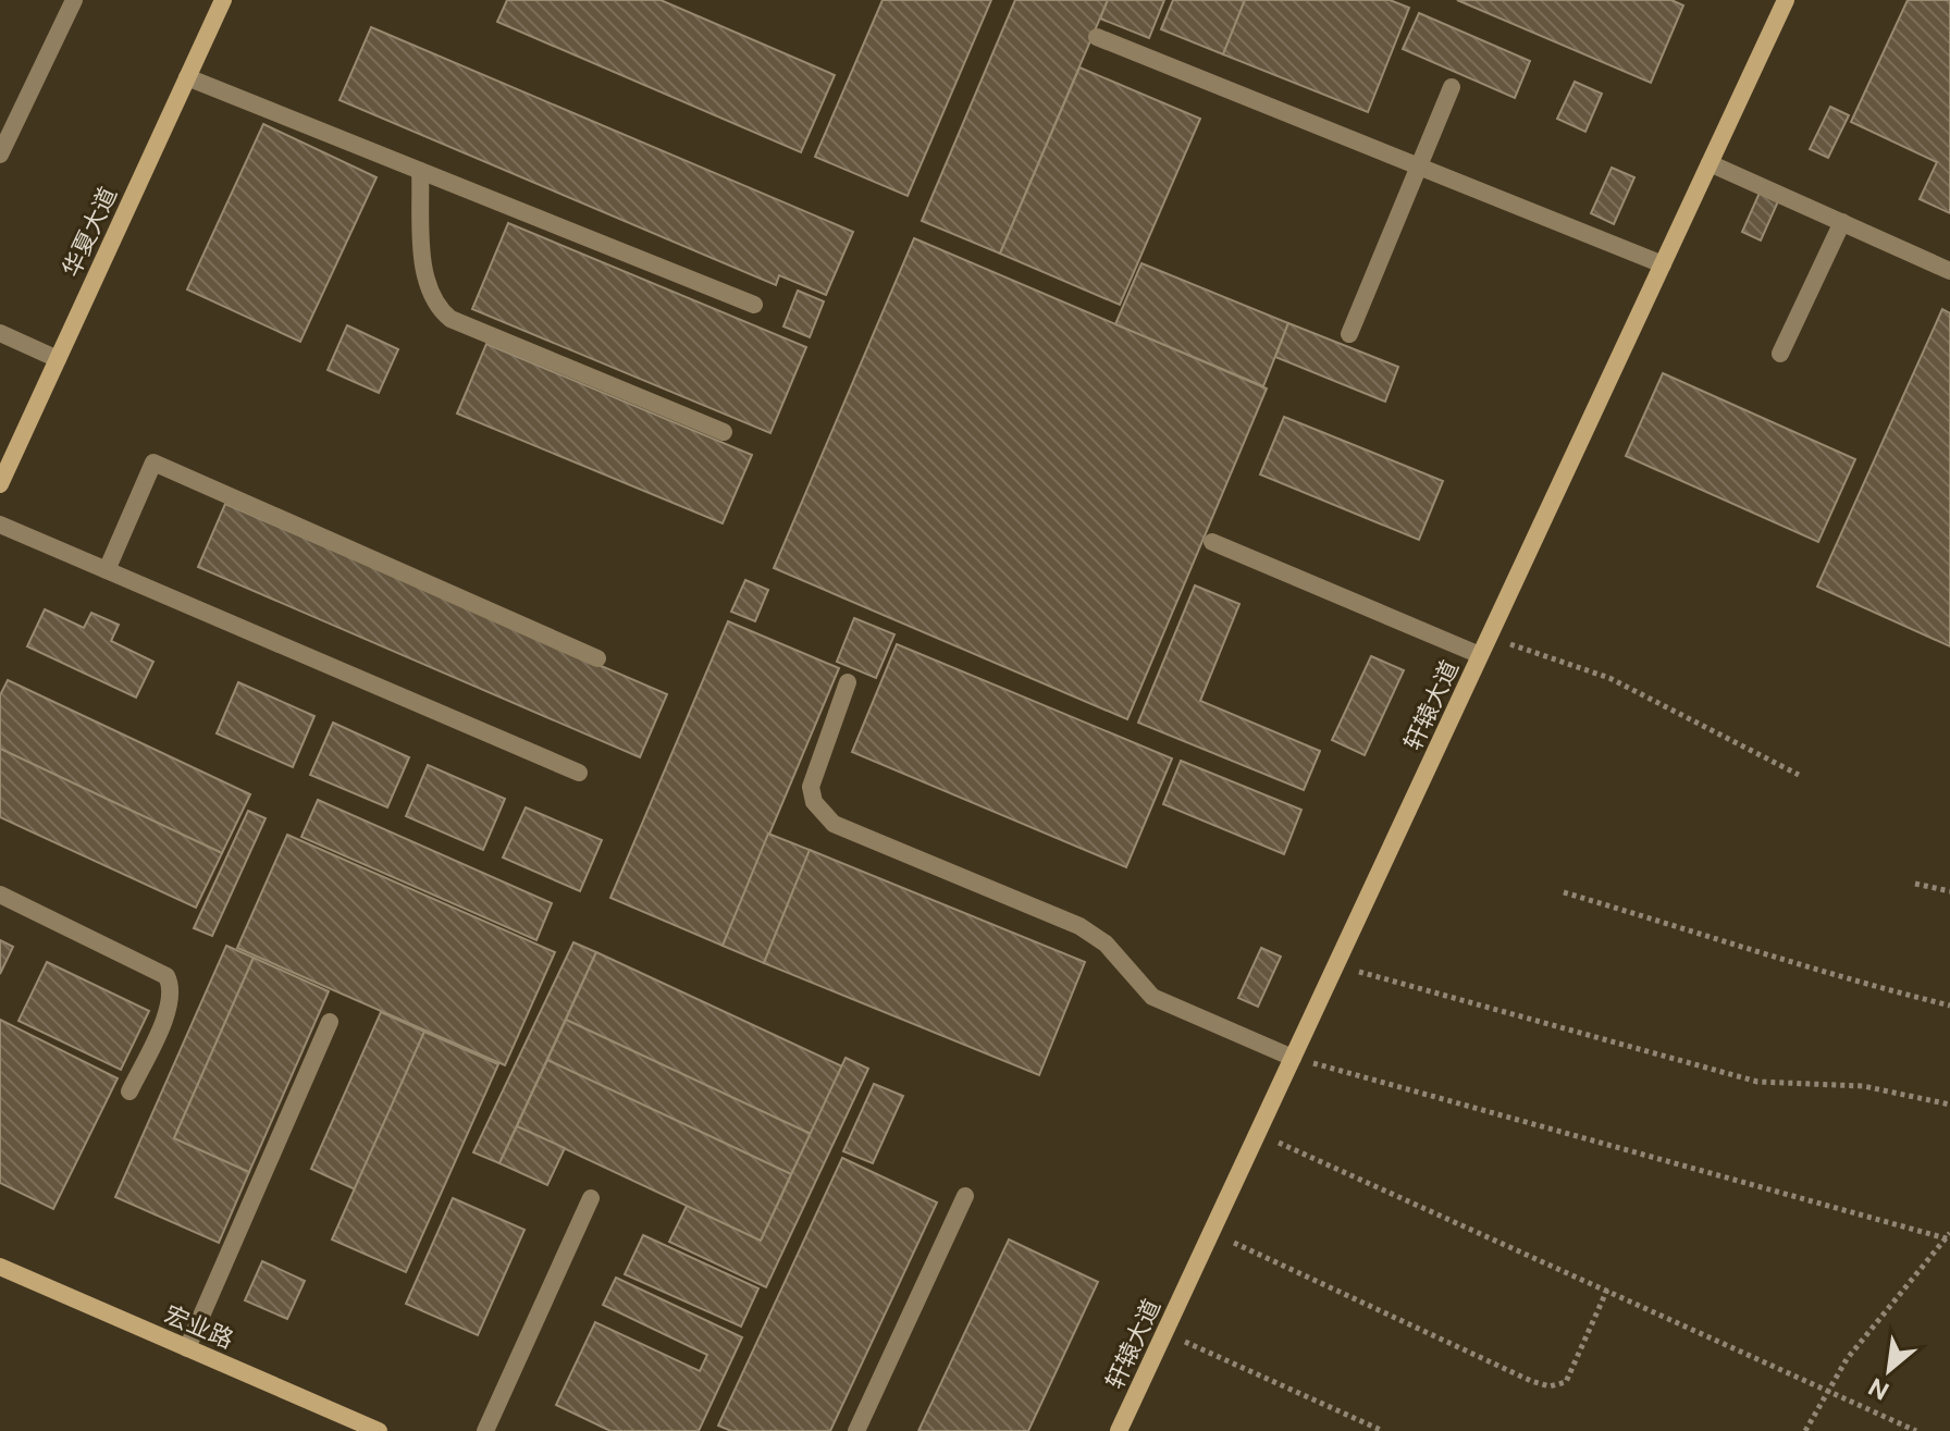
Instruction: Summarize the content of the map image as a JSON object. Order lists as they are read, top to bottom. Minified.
{"streets":{"street":["华夏大道","轩辕大道","宏业路"]},"north":"bottom left"}
